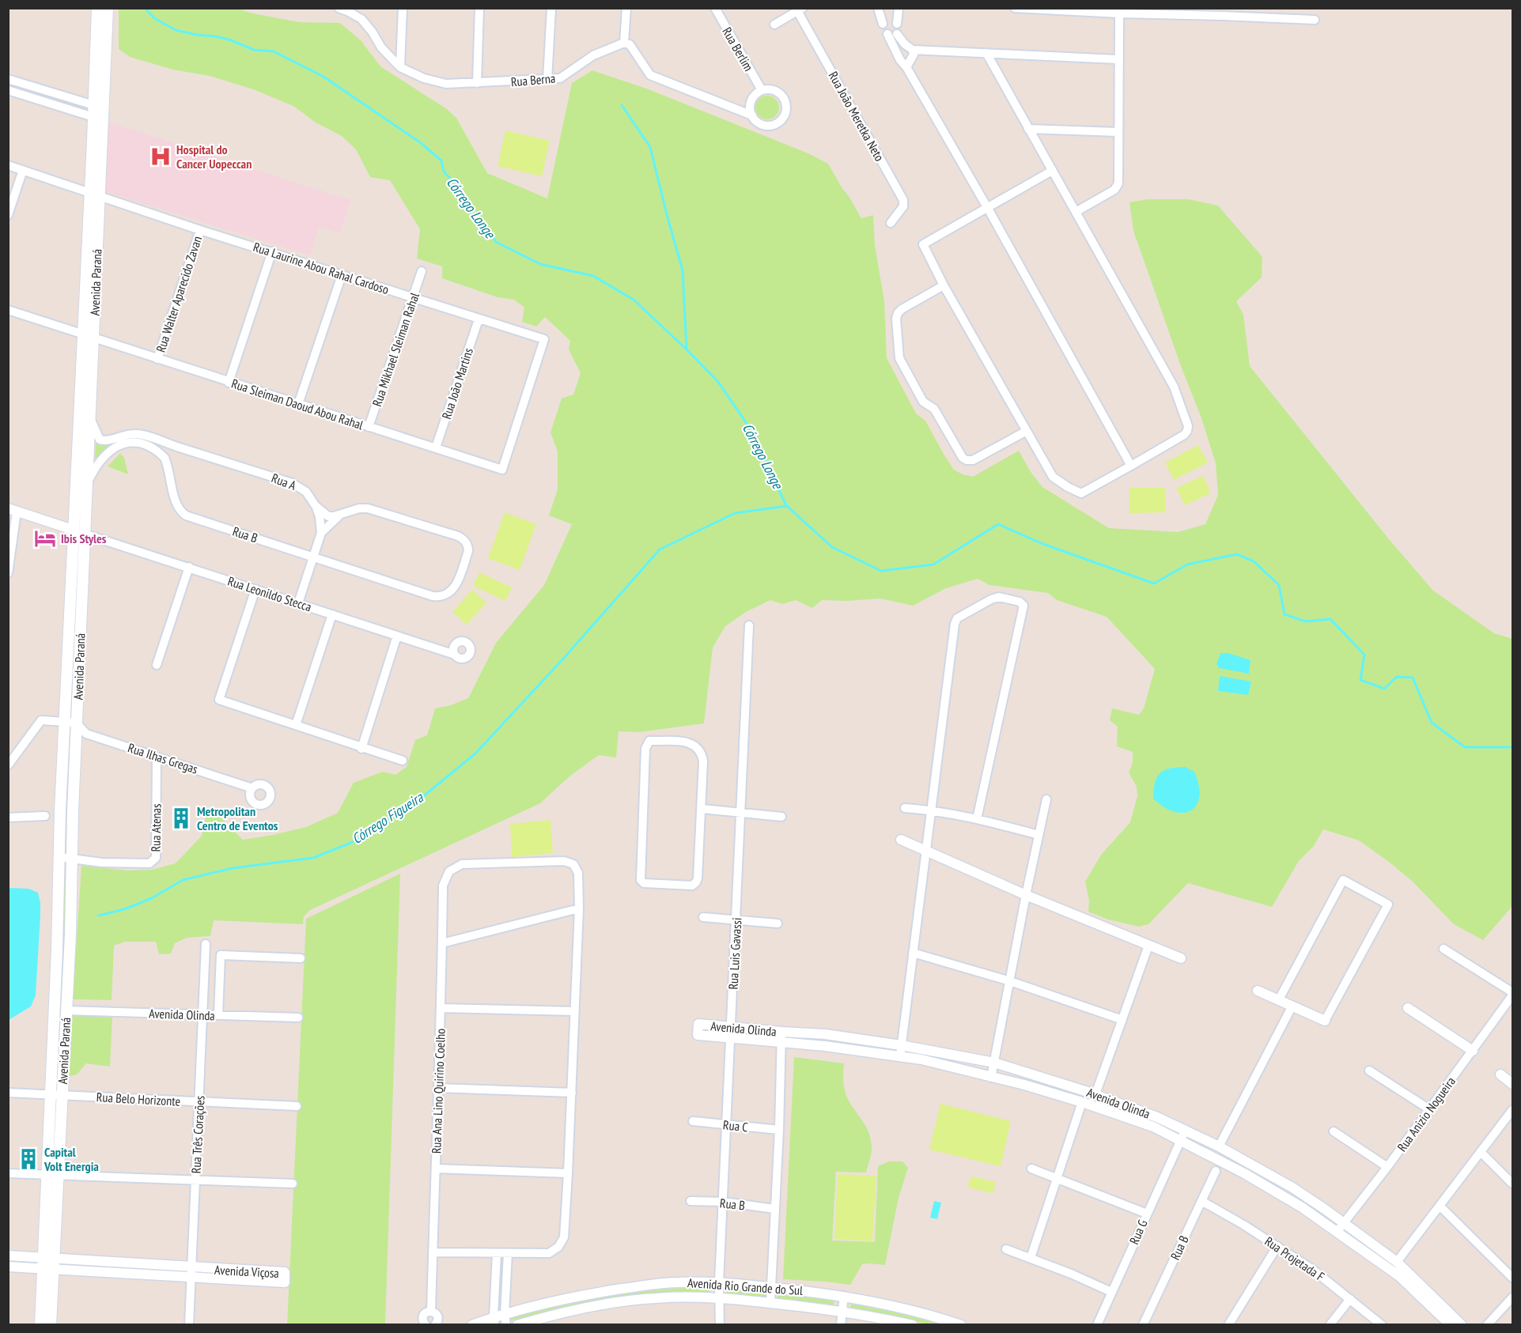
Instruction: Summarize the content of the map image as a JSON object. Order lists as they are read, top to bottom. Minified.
{"streets":{"main road":["Avenida Paraná"],"street":["Rua Berlim","Rua Berna","Rua João Meretka Neto","Rua Laurine Abou Rahal Cardoso","Rua Walter Aparecido Zavan","Rua Mikhael Sleiman Rahal","Rua João Martins","Rua Sleiman Daoud Abou Rahal","Rua A","Rua B","Rua Leonildo Stecca","Rua Ilhas Gregas","Rua Atenas","Rua Luis Gavassi","Avenida Olinda","Rua Ana Lino Quirino Coelho","Rua Belo Horizonte","Rua Anizio Nogueira","Rua C","Rua Três Corações","Rua G","Rua Projetada F","Avenida Viçosa","Avenida Rio Grande do Sul"]},"crossings":[["Rua Laurine Abou Rahal Cardoso","Avenida Paraná"],["Rua Laurine Abou Rahal Cardoso","Rua Walter Aparecido Zavan"],["Rua Laurine Abou Rahal Cardoso","Rua Mikhael Sleiman Rahal"],["Rua Laurine Abou Rahal Cardoso","Rua João Martins"],["Rua Laurine Abou Rahal Cardoso","Rua Sleiman Daoud Abou Rahal"],["Avenida Paraná","Rua Sleiman Daoud Abou Rahal"],["Avenida Paraná","Rua Leonildo Stecca"],["Avenida Paraná","Rua Ilhas Gregas"],["Avenida Paraná","Rua Atenas"],["Avenida Paraná","Avenida Olinda"],["Avenida Paraná","Rua Belo Horizonte"],["Avenida Paraná","Avenida Viçosa"],["Rua Walter Aparecido Zavan","Rua Sleiman Daoud Abou Rahal"],["Rua Mikhael Sleiman Rahal","Rua Sleiman Daoud Abou Rahal"],["Rua João Martins","Rua Sleiman Daoud Abou Rahal"],["Rua A","Rua B"],["Rua B","Rua Luis Gavassi"],["Rua B","Rua Projetada F"],["Rua Ilhas Gregas","Rua Atenas"],["Rua Luis Gavassi","Avenida Olinda"],["Rua Luis Gavassi","Rua C"],["Rua Luis Gavassi","Avenida Rio Grande do Sul"],["Avenida Olinda","Rua Anizio Nogueira"],["Avenida Olinda","Rua Três Corações"],["Avenida Olinda","Rua G"],["Rua Belo Horizonte","Rua Três Corações"],["Rua Três Corações","Avenida Viçosa"]],"water":["Córrego Longe","Córrego Figueira"],"places":{"hospital":["Hospital do Cancer Uopeccan"],"hotel":["Ibis Styles"],"building":["Metropolitan Centro de Eventos","Capital Volt Energia"]}}
